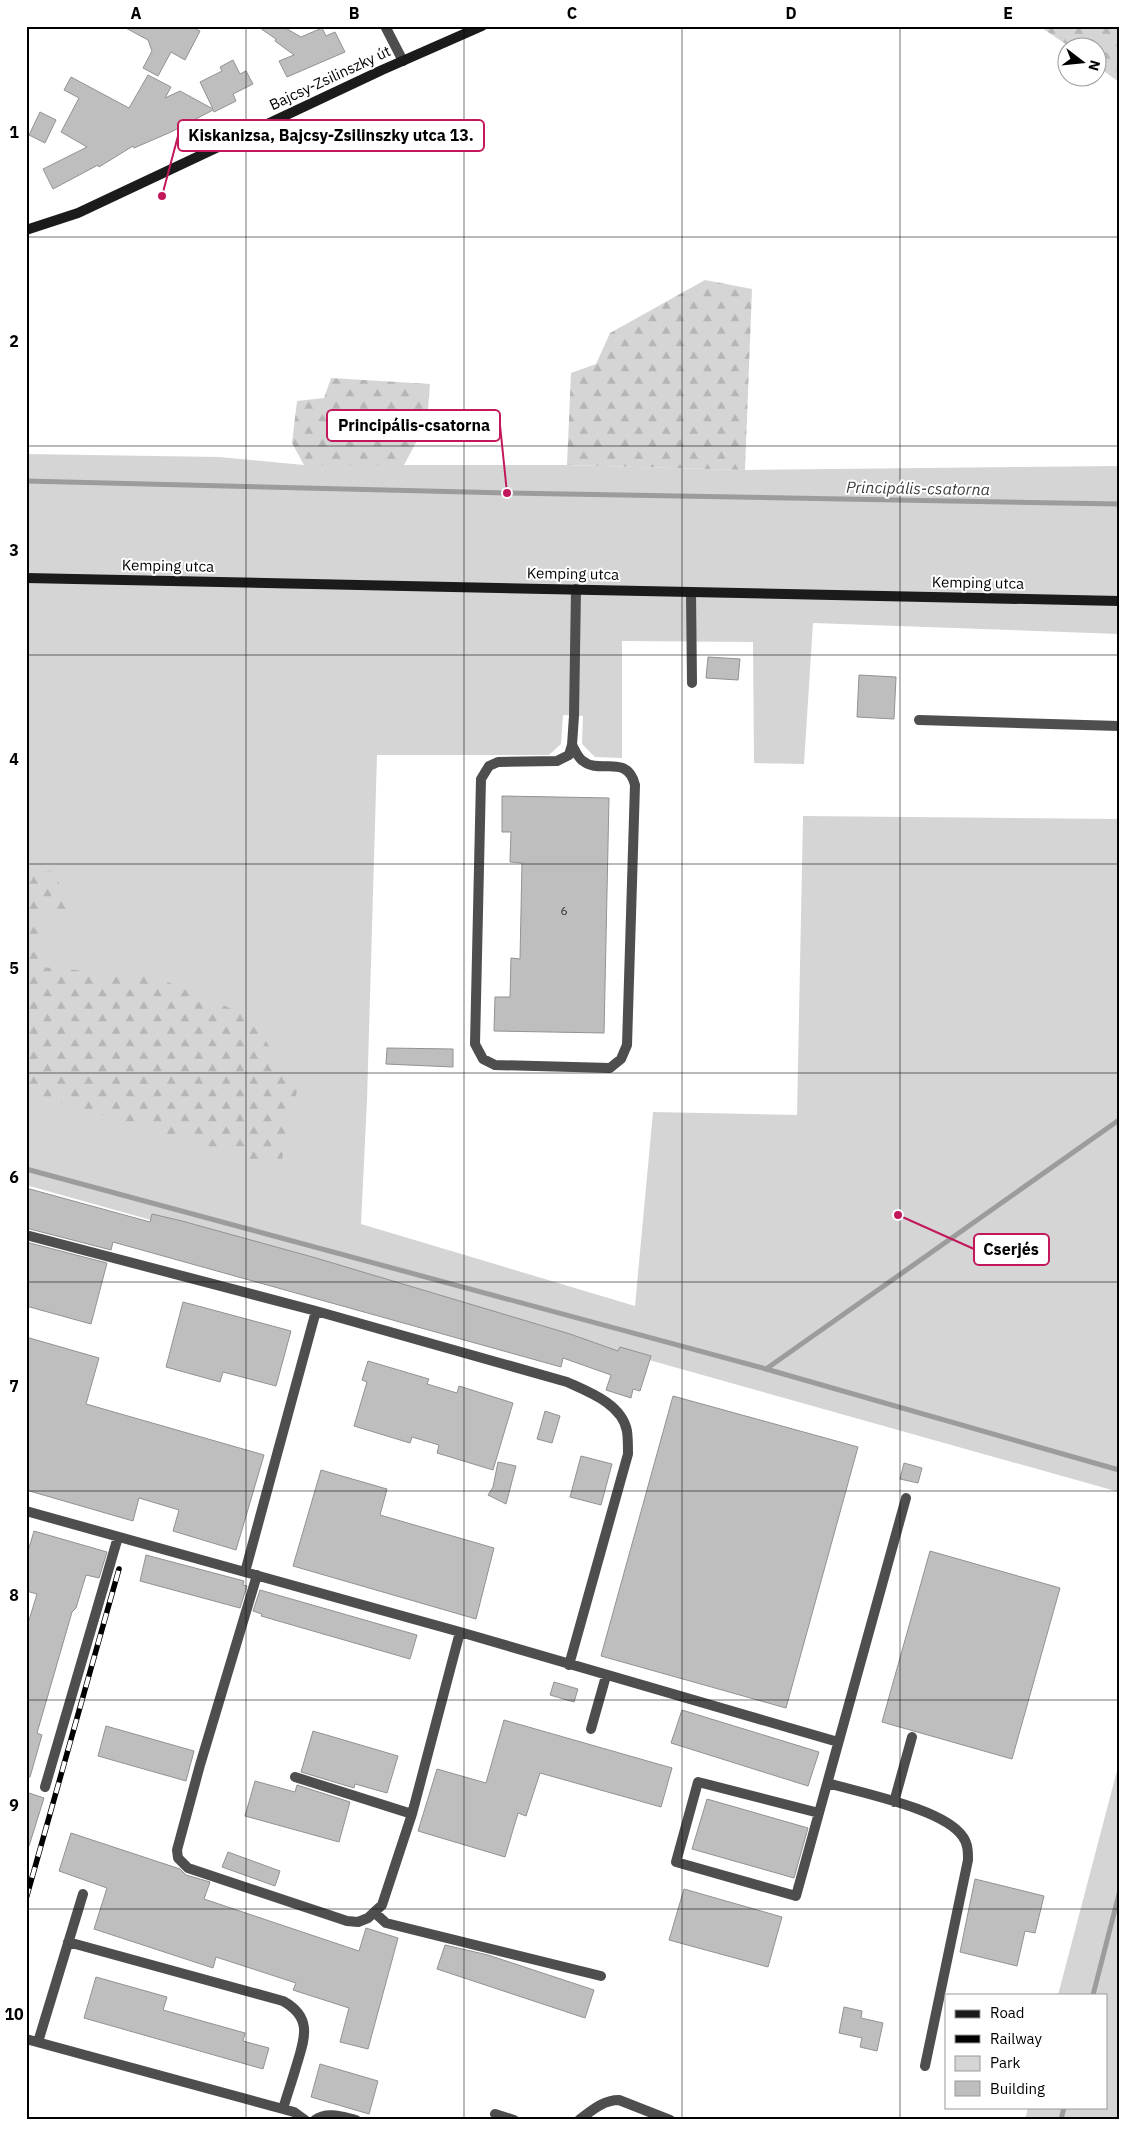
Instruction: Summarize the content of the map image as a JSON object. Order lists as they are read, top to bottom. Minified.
{"streets":{"main road":["Bajcsy-Zsilinszky út","Kemping utca"]},"water":["Principális-csatorna"],"places":["Kiskanizsa, Bajcsy-Zsilinszky utca 13.","Principális-csatorna","Cserjés"],"house_numbers":["6"],"legend":["Road","Railway","Park","Building"],"north":"right","grid":{"columns":["A","B","C","D","E"],"rows":["1","2","3","4","5","6","7","8","9","10"]}}
